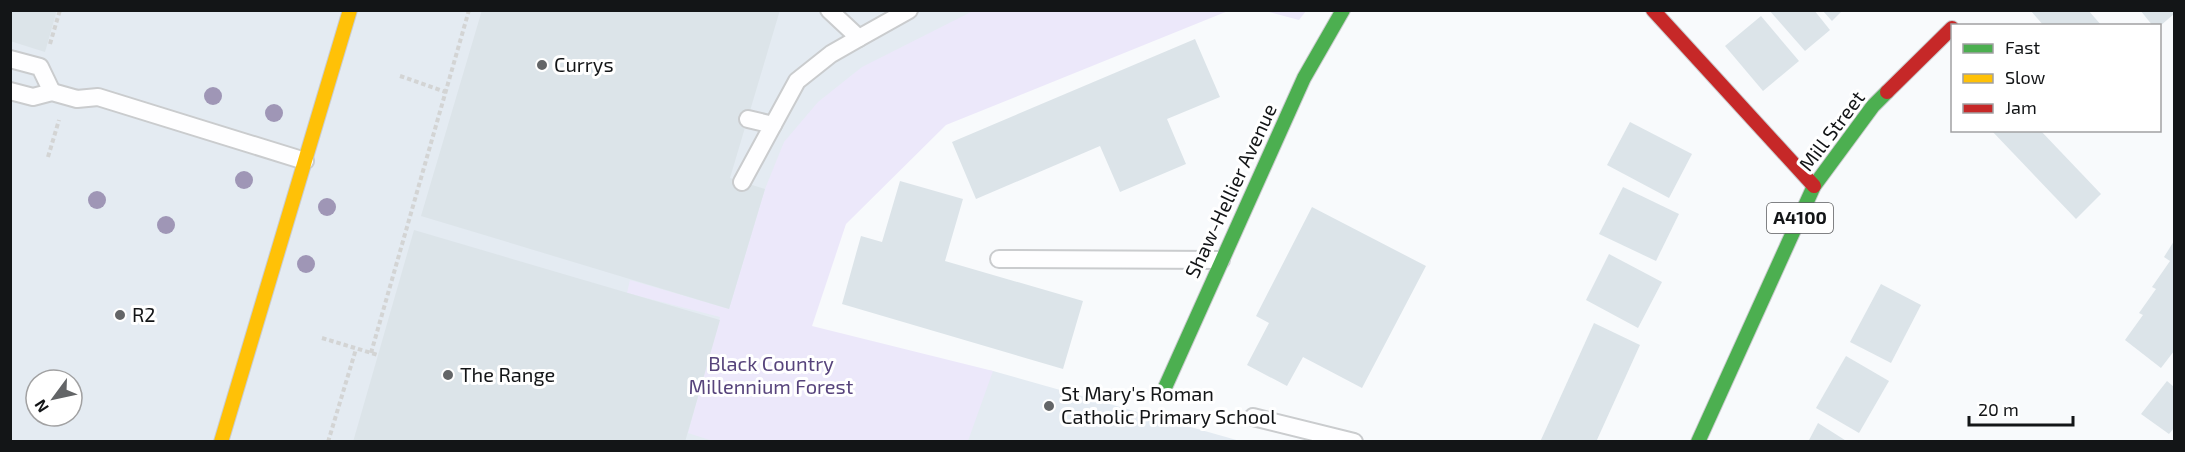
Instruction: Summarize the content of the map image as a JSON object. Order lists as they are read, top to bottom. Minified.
{"streets":{"street":["Mill Street","Shaw-Hellier Avenue","A4100"]},"parks":["Black Country Millennium Forest"],"places":["Currys","R2","The Range","St Mary's Roman Catholic Primary School"],"legend":["Fast","Slow","Jam"],"scale_bar":"20 m","north":"bottom left"}
